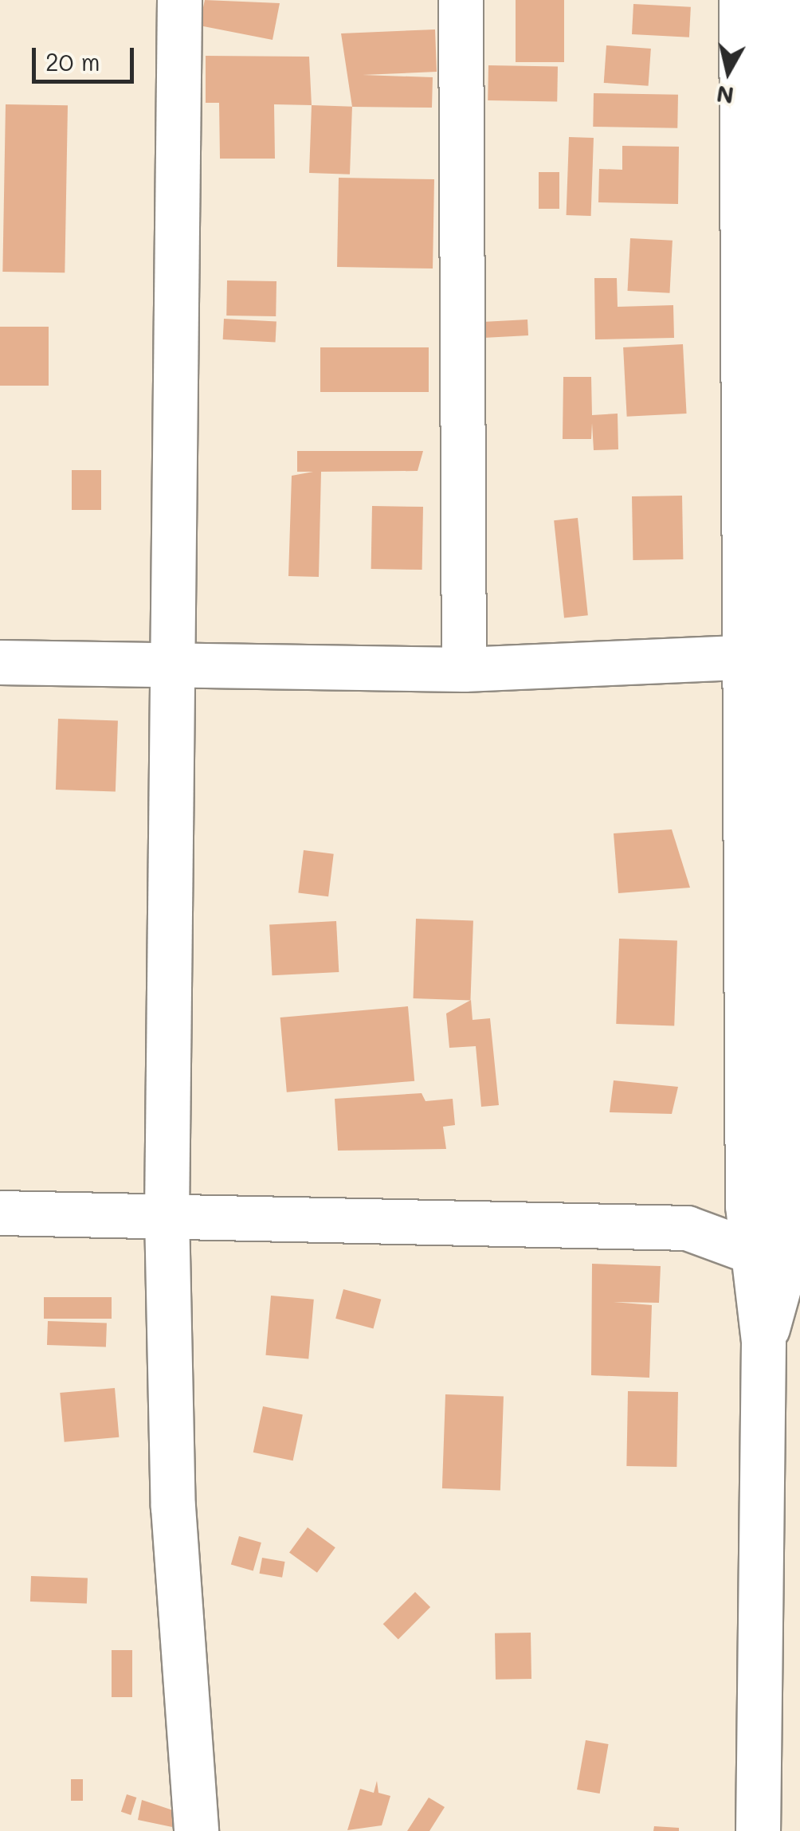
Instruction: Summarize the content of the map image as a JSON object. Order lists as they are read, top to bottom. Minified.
{"scale_bar":"20 m","north":"bottom"}
